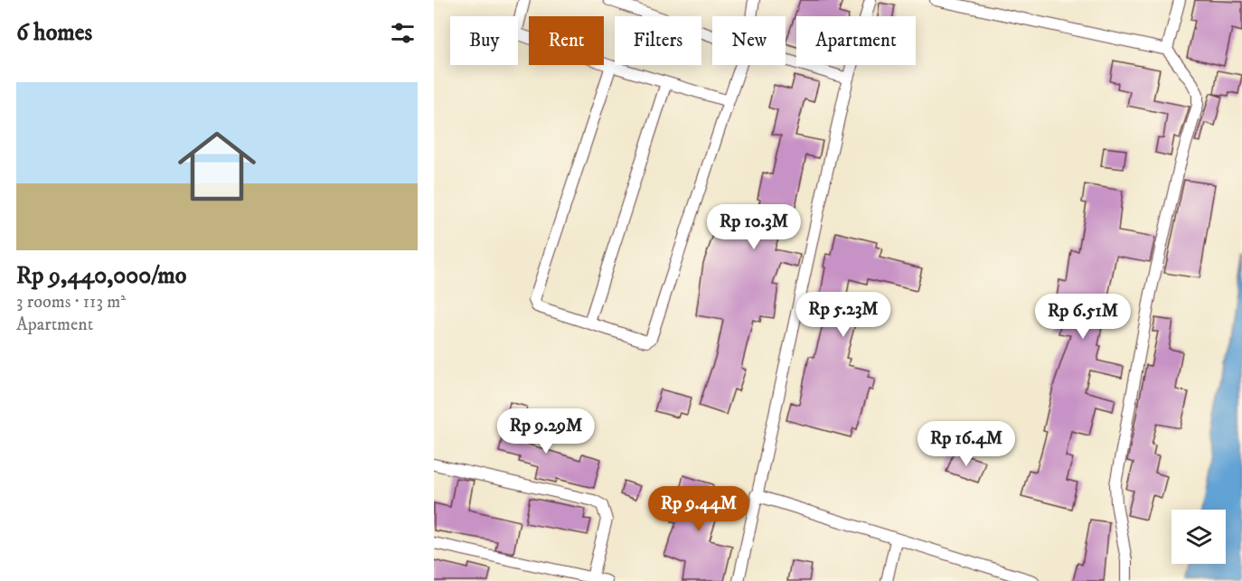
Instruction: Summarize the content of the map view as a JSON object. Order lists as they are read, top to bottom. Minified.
{"page":{"heading":"6 homes","chip":["Buy","Rent","Filters","New","Apartment"],"list":[{"name":"Rp 9,440,000/mo","note":"3 rooms · 113 m² · Apartment"}],"price":["Rp 10.3M","Rp 5.23M","Rp 6.51M","Rp 9.29M","Rp 16.4M","Rp 9.44M"]}}
